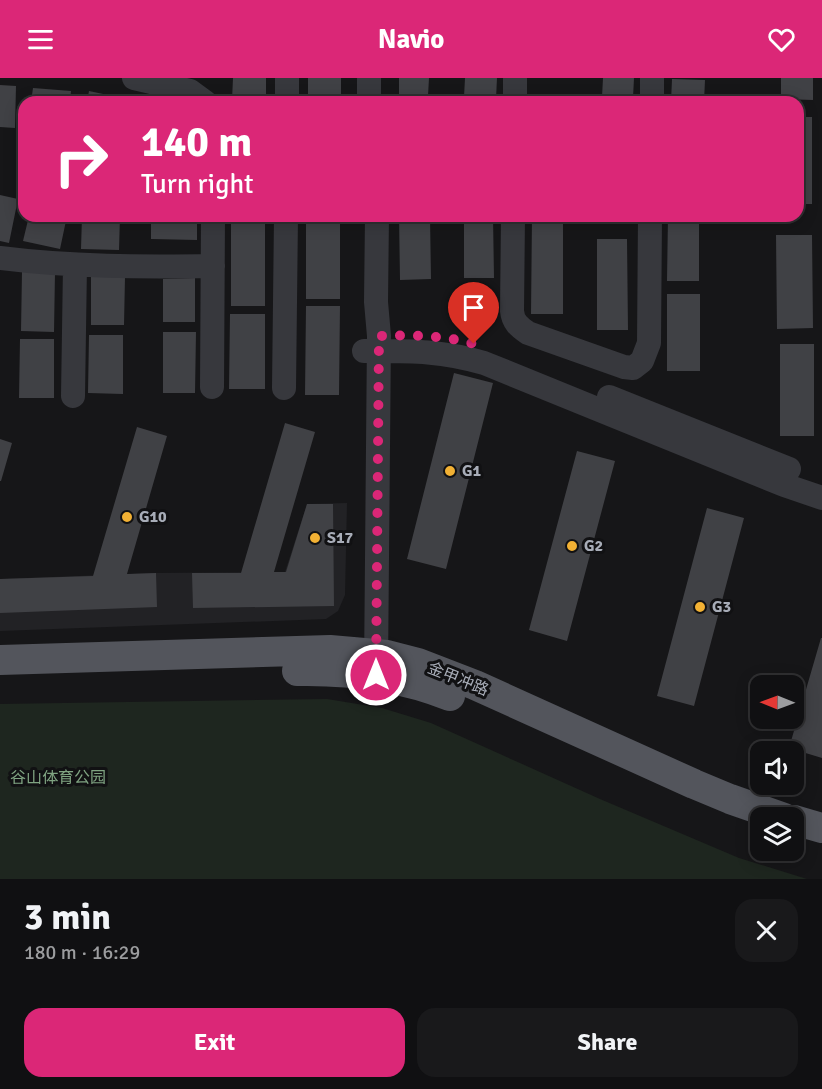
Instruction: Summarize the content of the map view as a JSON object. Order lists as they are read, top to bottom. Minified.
{"streets":{"main road":["金甲冲路"]},"parks":["谷山体育公园"],"places":["G1","G10","S17","G2","G3"],"north":"left","page":{"header":"Navio","turn":["140 m","Turn right"],"heading":["3 min","180 m · 16:29"],"buttons":["Exit","Share"]}}
